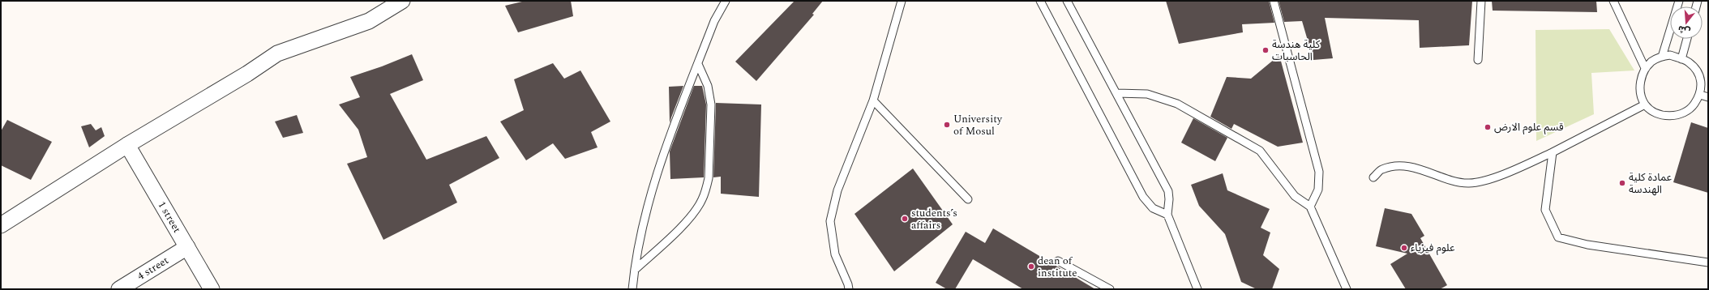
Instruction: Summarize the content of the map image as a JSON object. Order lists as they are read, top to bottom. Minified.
{"streets":{"street":["1 street","4 street"]},"crossings":[["1 street","4 street"]],"places":["كلية هندسة الحاسبات","University of Mosul","قسم علوم الارض","عمادة كلية الهندسة","students’s affairs","علوم فيزياء","dean of institute"],"north":"bottom"}
